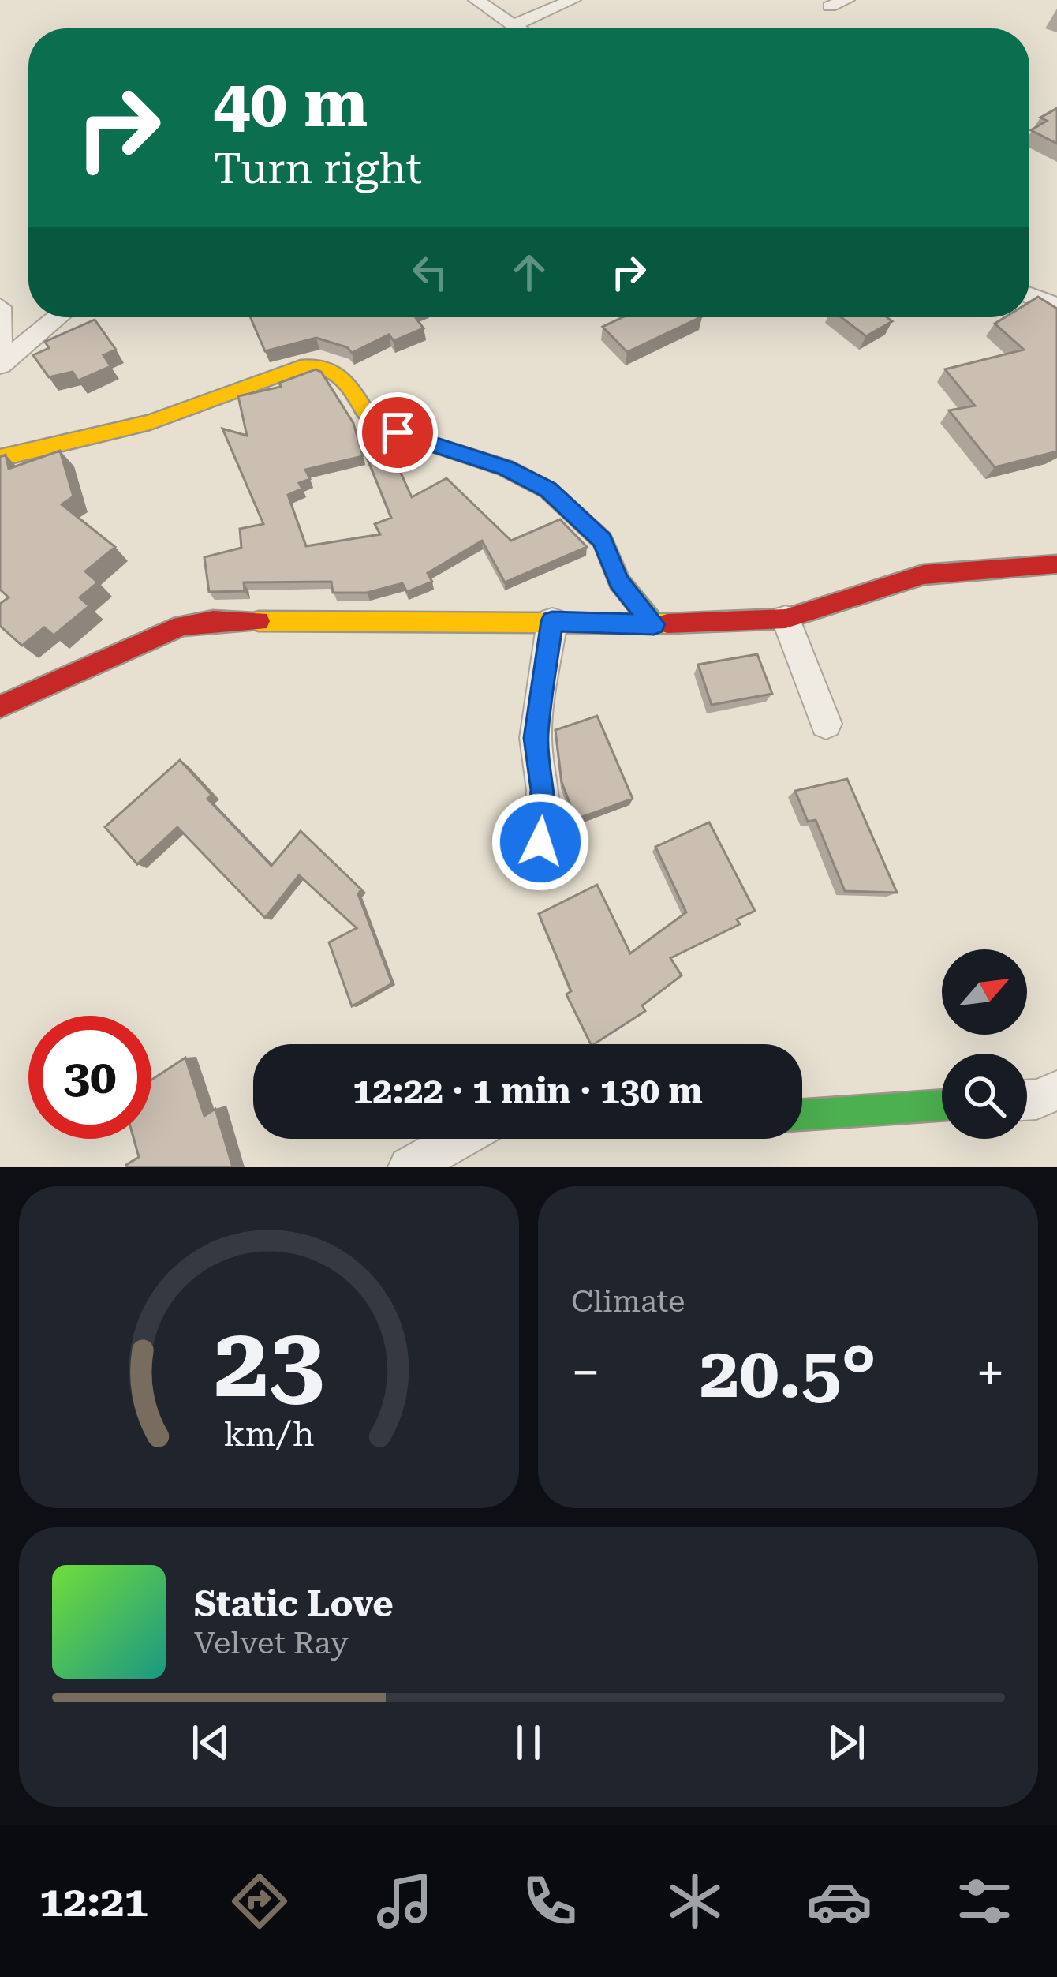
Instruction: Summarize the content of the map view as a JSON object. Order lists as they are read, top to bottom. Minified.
{"north":"top right","page":{"turn":["40 m","Turn right"],"limit":"30","trip":"12:22 · 1 min · 130 m","tile":"Climate","heat":["−","20.5°","+"],"song":["Static Love","Velvet Ray"],"tabs":"12:21","gauge":["23","km/h"]}}
